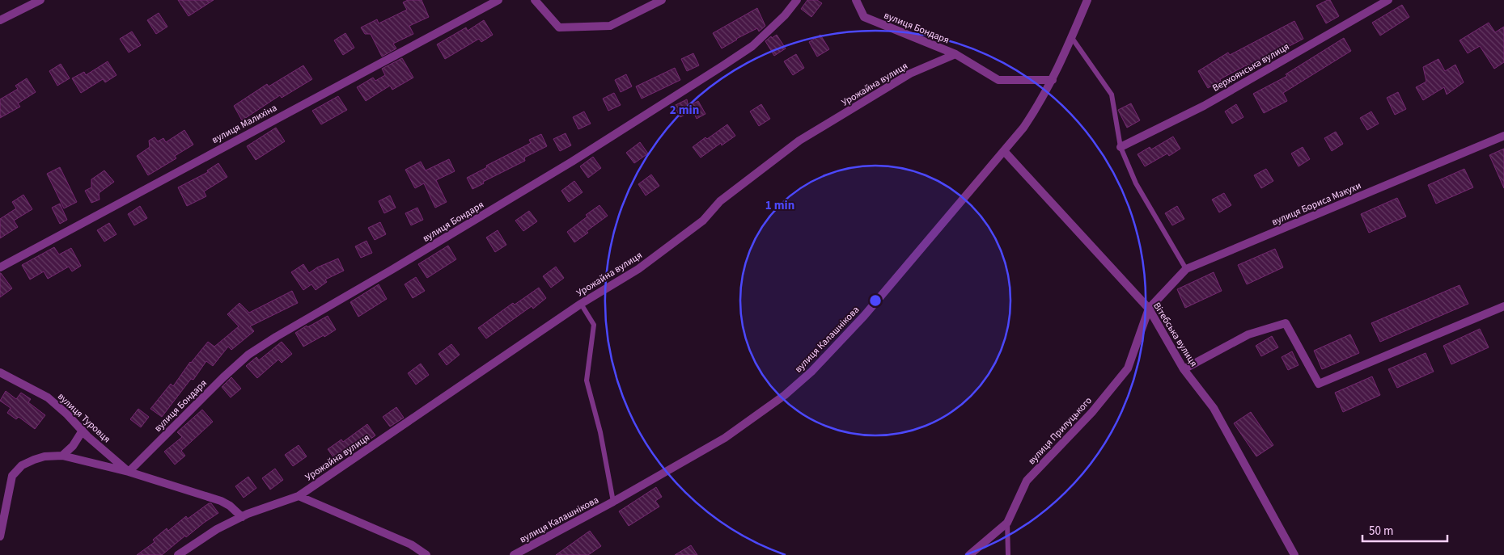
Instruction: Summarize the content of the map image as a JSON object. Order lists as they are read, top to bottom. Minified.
{"streets":{"street":["вулиця Бондаря","Верхоянська вулиця","Урожайна вулиця","вулиця Малихіна","вулиця Бориса Макухи","Вітебська вулиця","вулиця Калашнікова","вулиця Туровця","вулиця Прилуцького"]},"crossings":[["вулиця Бондаря","Урожайна вулиця"],["вулиця Бондаря","вулиця Туровця"],["вулиця Бориса Макухи","Вітебська вулиця"],["вулиця Бориса Макухи","вулиця Прилуцького"],["Вітебська вулиця","вулиця Калашнікова"],["Вітебська вулиця","вулиця Прилуцького"]],"scale_bar":"50 m","rings":["2 min","1 min"]}
